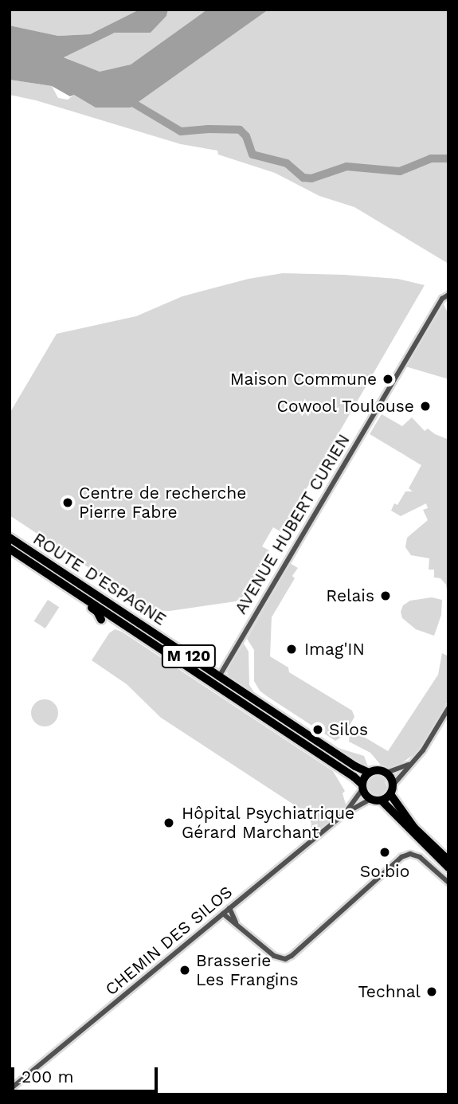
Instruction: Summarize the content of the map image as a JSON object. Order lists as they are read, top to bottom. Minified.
{"streets":{"main road":["ROUTE D'ESPAGNE","M 120"],"street":["AVENUE HUBERT CURIEN","CHEMIN DES SILOS"]},"crossings":[["AVENUE HUBERT CURIEN","ROUTE D'ESPAGNE"],["ROUTE D'ESPAGNE","CHEMIN DES SILOS"]],"places":["Maison Commune","Cowool Toulouse","Centre de recherche Pierre Fabre","Relais","Imag'IN","Silos","Hôpital Psychiatrique Gérard Marchant","So.bio","Brasserie Les Frangins","Technal"],"scale_bar":"200 m"}
